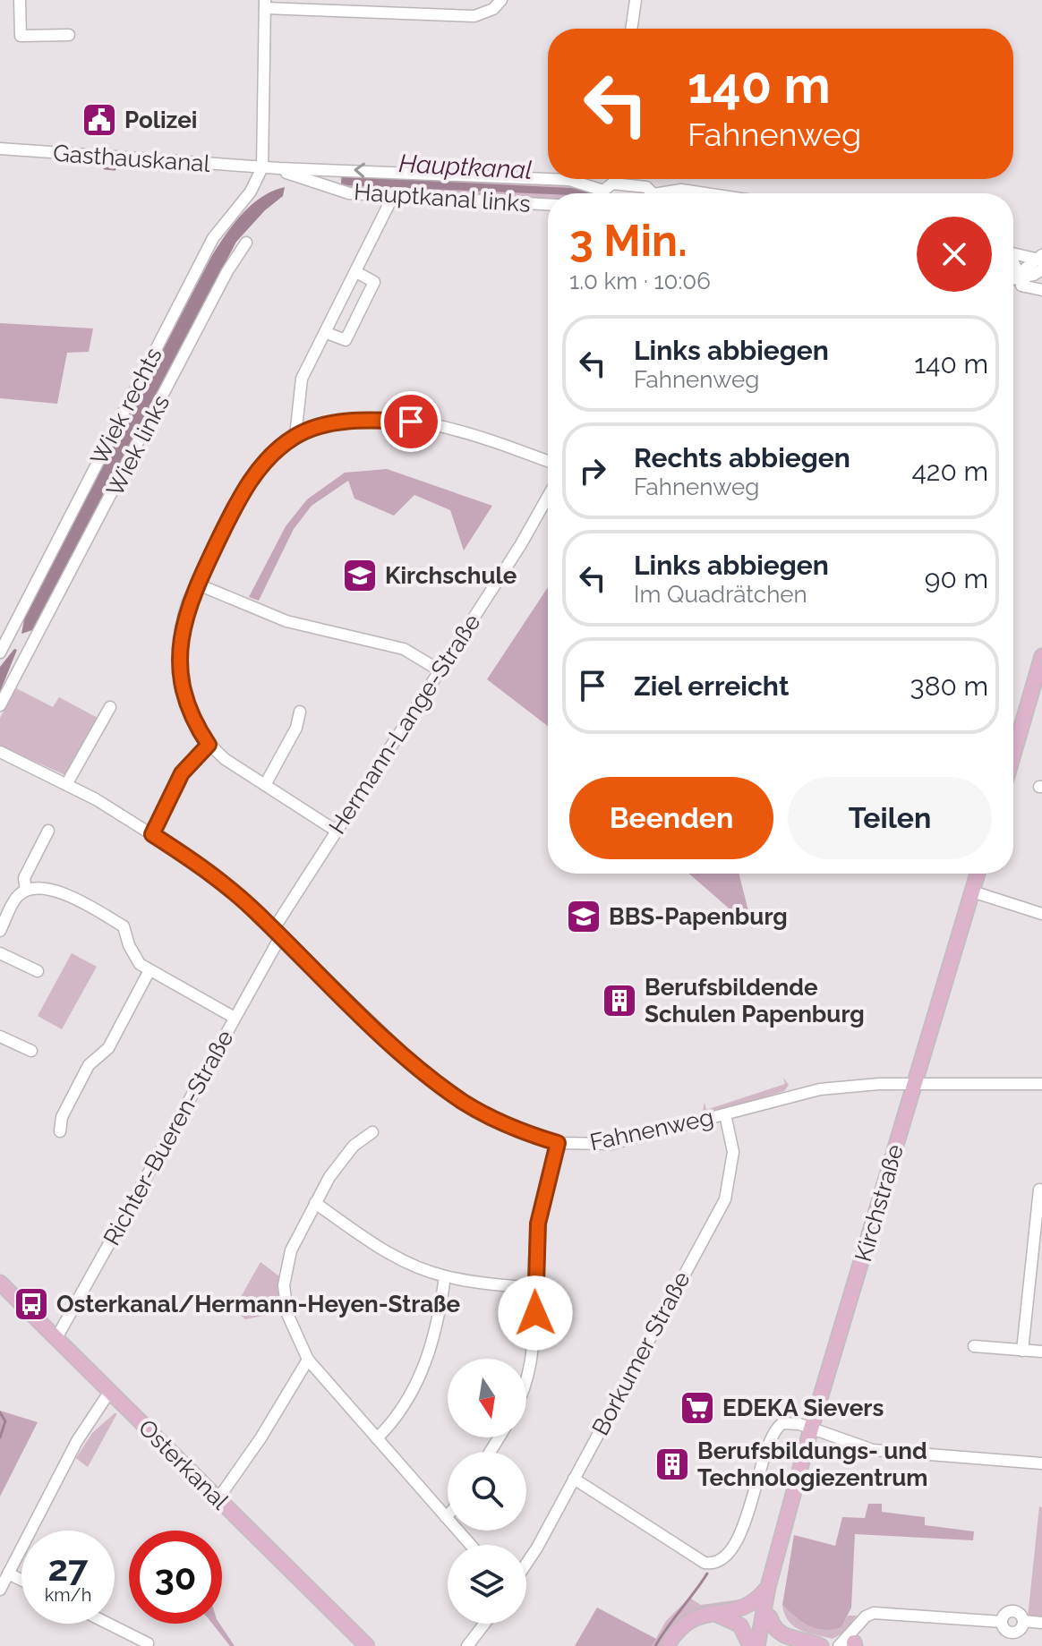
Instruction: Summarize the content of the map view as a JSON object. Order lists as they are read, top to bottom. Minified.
{"streets":{"main road":["Kirchstraße","Osterkanal"],"street":["Gasthauskanal","Hauptkanal links","Wiek rechts","Wiek links","Hermann-Lange-Straße","Fahnenweg","Richter-Bueren-Straße","Borkumer Straße"]},"crossings":[["Gasthauskanal","Hauptkanal links"],["Gasthauskanal","Wiek rechts"],["Hauptkanal links","Wiek rechts"],["Hermann-Lange-Straße","Fahnenweg"],["Hermann-Lange-Straße","Richter-Bueren-Straße"],["Fahnenweg","Richter-Bueren-Straße"],["Fahnenweg","Kirchstraße"],["Fahnenweg","Borkumer Straße"],["Richter-Bueren-Straße","Osterkanal"]],"water":["Hauptkanal"],"places":{"public building":["Polizei"],"school or university":["Kirchschule","BBS-Papenburg"],"building":["Berufsbildende Schulen Papenburg","Berufsbildungs- und Technologiezentrum"],"bus stop":["Osterkanal/Hermann-Heyen-Straße"],"supermarket":["EDEKA Sievers"]},"north":"bottom","page":{"turn":["140 m","Fahnenweg"],"heading":["3 Min.","1.0 km · 10:06"],"list":[{"name":"Links abbiegen","note":"Fahnenweg","value":"140 m"},{"name":"Rechts abbiegen","note":"Fahnenweg","value":"420 m"},{"name":"Links abbiegen","note":"Im Quadrätchen","value":"90 m"},{"name":"Ziel erreicht","value":"380 m"}],"buttons":["Beenden","Teilen"],"speed":"27 km/h","limit":"30"}}
